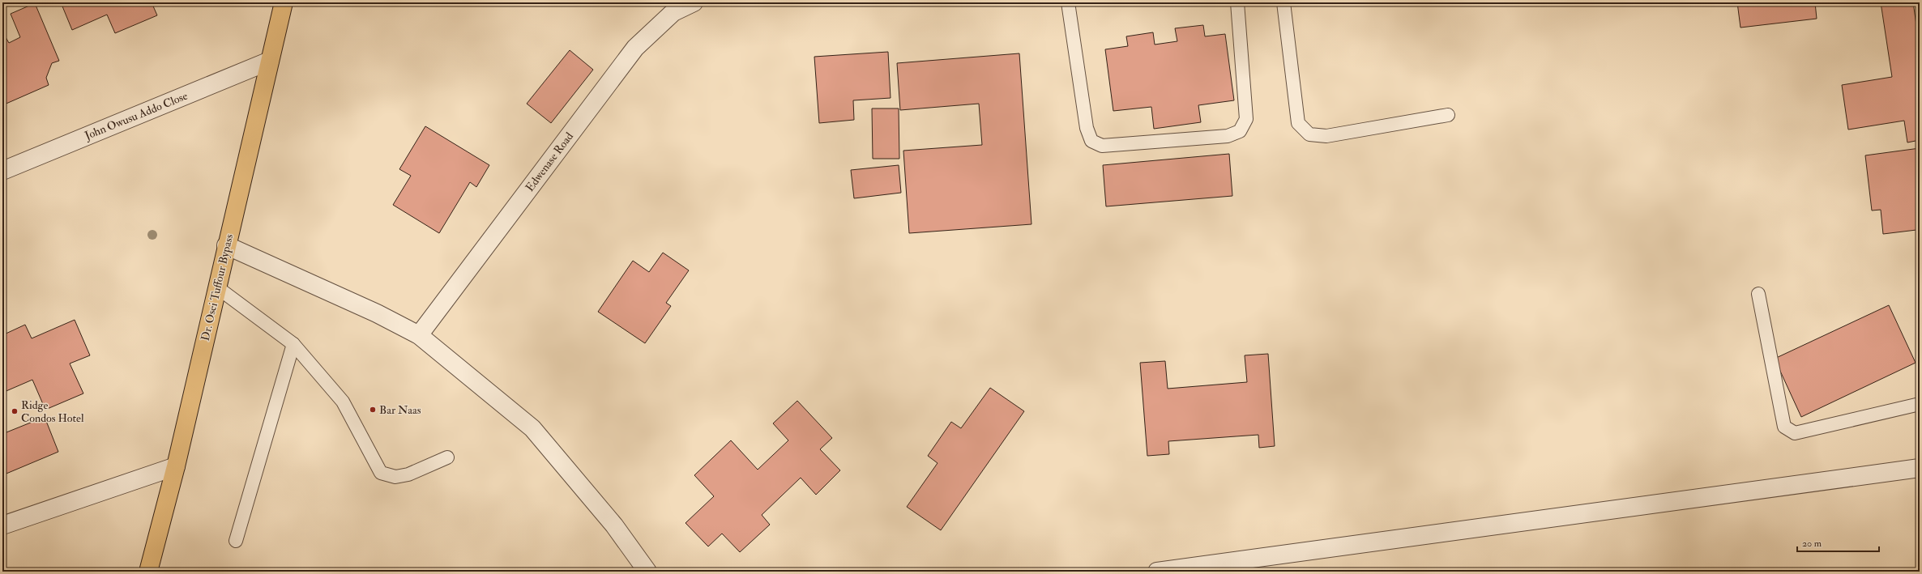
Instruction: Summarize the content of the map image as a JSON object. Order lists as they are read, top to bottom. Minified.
{"streets":{"highway":["Dr. Osei Tuffour Bypass"],"street":["John Owusu Addo Close","Edwenase Road"]},"crossings":[["John Owusu Addo Close","Dr. Osei Tuffour Bypass"]],"places":["Bar Naas","Ridge Condos Hotel"],"scale_bar":"20 m"}
